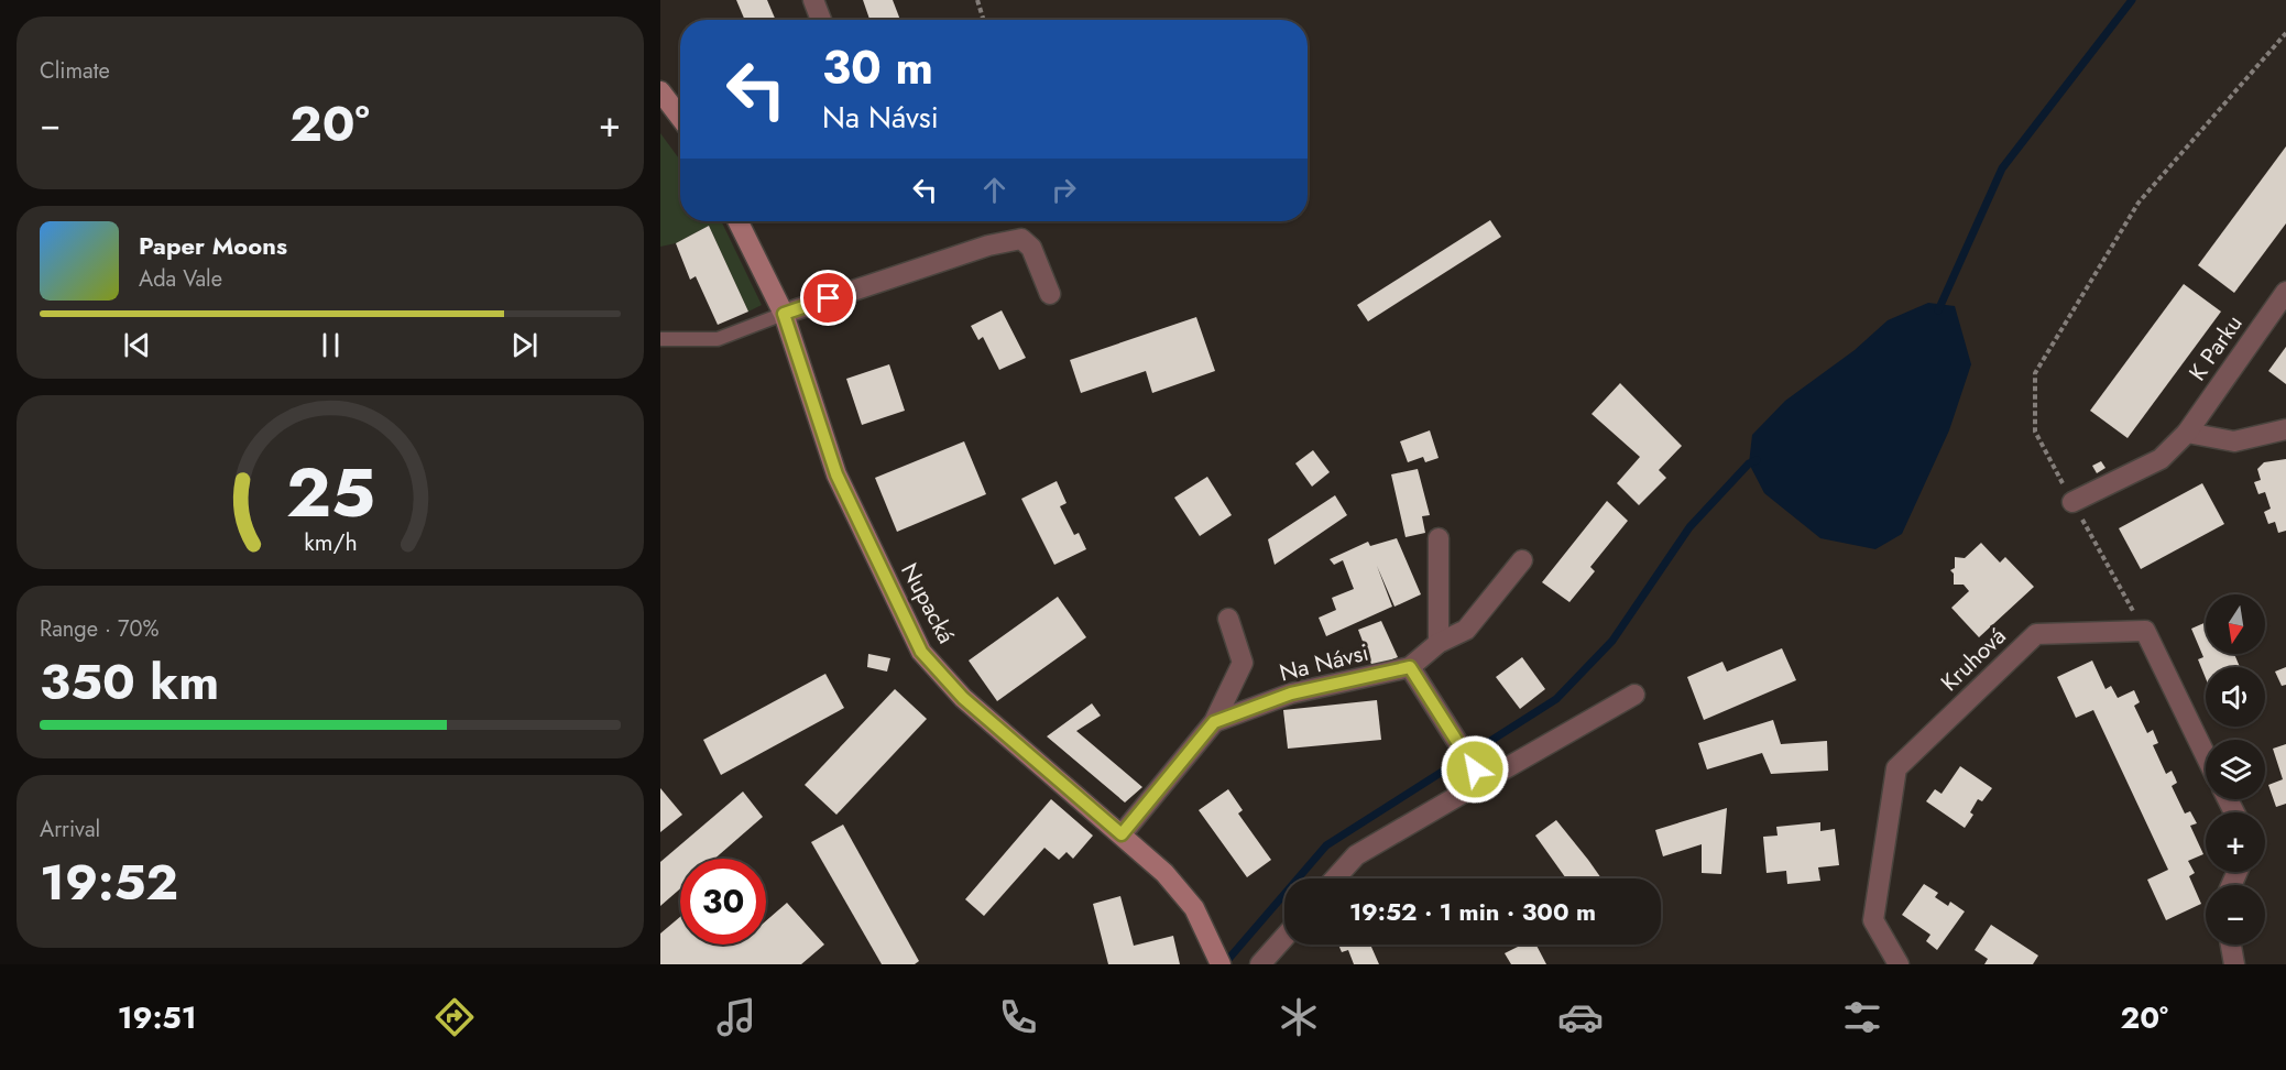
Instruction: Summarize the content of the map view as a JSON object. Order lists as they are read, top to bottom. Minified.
{"streets":{"street":["K Parku","Nupacká","Kruhová","Na Návsi"]},"crossings":[["Nupacká","Na Návsi"]],"north":"bottom","page":{"tile":["Climate",["Range · 70%","350 km"],["Arrival","19:52"]],"turn":["30 m","Na Návsi"],"heat":["−","20°","+"],"song":["Paper Moons","Ada Vale"],"map_buttons":["+","−"],"limit":"30","trip":"19:52 · 1 min · 300 m","tabs":["19:51","20°"],"gauge":["25","km/h"]}}
